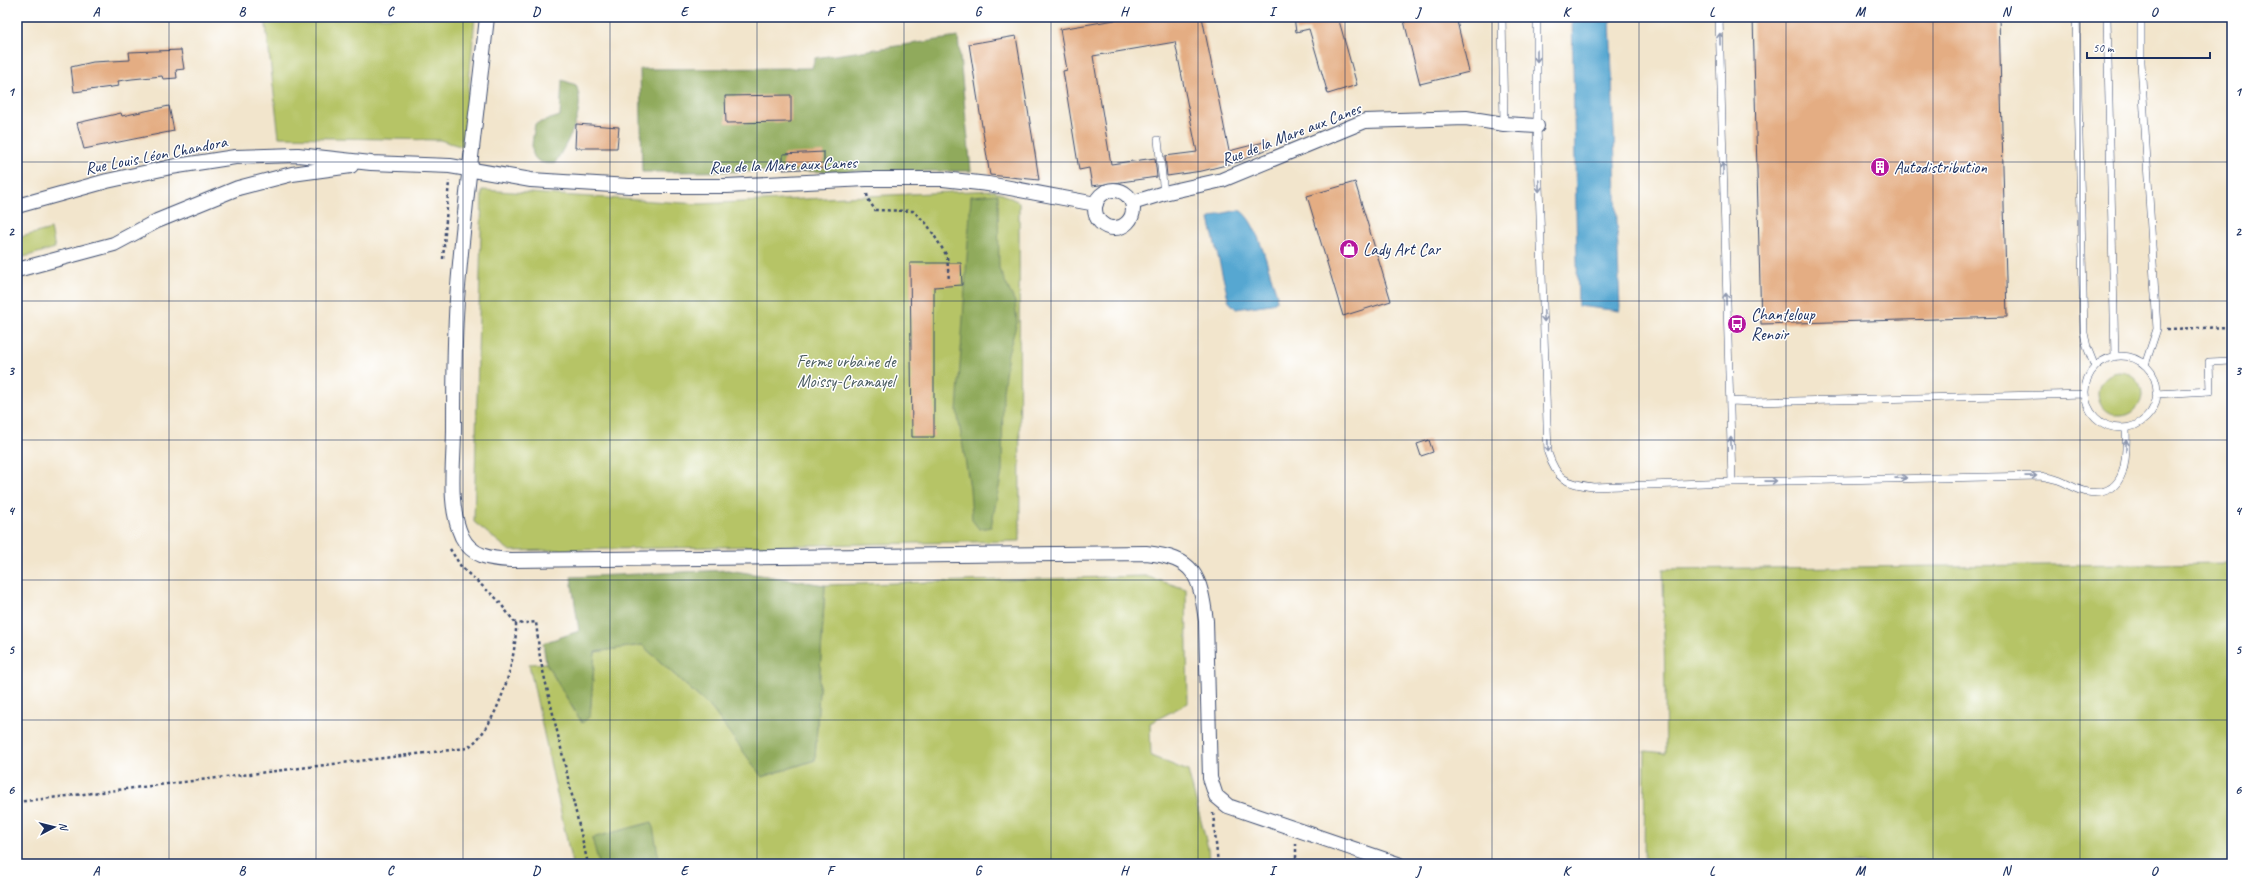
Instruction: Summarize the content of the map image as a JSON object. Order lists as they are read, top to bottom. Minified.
{"streets":{"street":["Rue de la Mare aux Canes","Rue Louis Léon Chandora"]},"crossings":[["Rue de la Mare aux Canes","Rue Louis Léon Chandora"]],"parks":["Ferme urbaine de Moissy-Cramayel"],"places":{"building":["Autodistribution"],"shop":["Lady Art Car"],"bus stop":["Chanteloup Renoir"]},"scale_bar":"50 m","north":"right","grid":{"columns":["A","B","C","D","E","F","G","H","I","J","K","L","M","N","O"],"rows":["1","2","3","4","5","6"]}}
